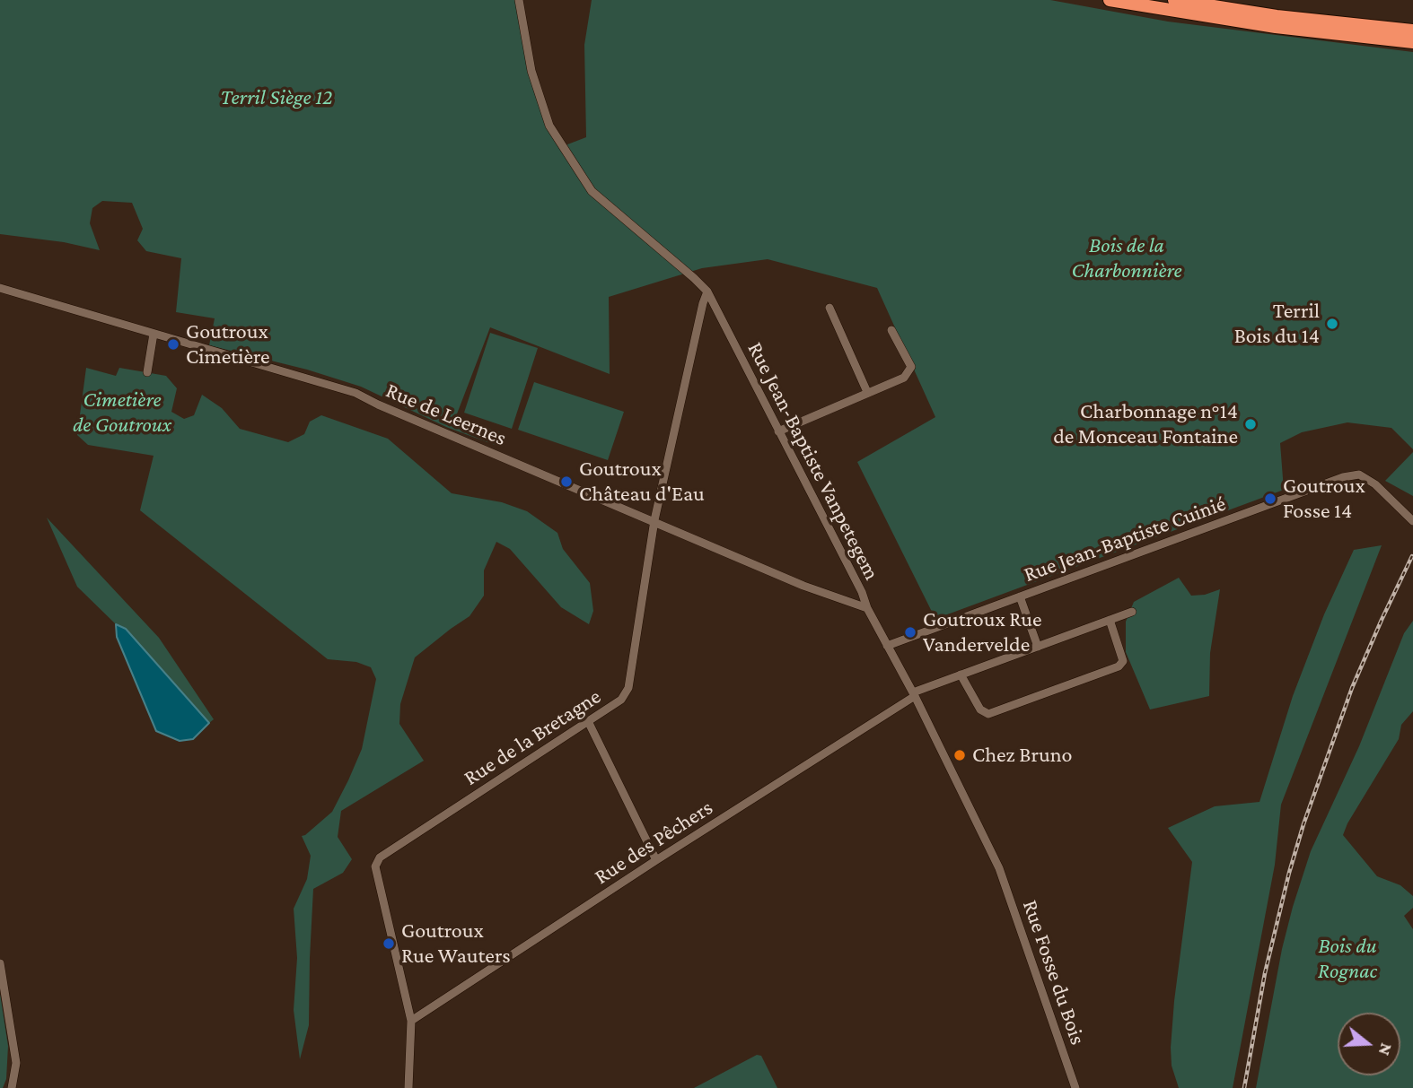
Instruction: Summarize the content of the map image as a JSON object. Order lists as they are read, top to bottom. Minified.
{"streets":{"street":["Rue de Leernes","Rue Jean-Baptiste Vanpetegem","Rue Jean-Baptiste Cuinié","Rue de la Bretagne","Rue des Pêchers","Rue Fosse du Bois"]},"crossings":[["Rue de Leernes","Rue Jean-Baptiste Vanpetegem"],["Rue de Leernes","Rue de la Bretagne"],["Rue Jean-Baptiste Vanpetegem","Rue Jean-Baptiste Cuinié"],["Rue Jean-Baptiste Vanpetegem","Rue de la Bretagne"],["Rue Jean-Baptiste Vanpetegem","Rue des Pêchers"],["Rue Jean-Baptiste Vanpetegem","Rue Fosse du Bois"],["Rue de la Bretagne","Rue des Pêchers"],["Rue des Pêchers","Rue Fosse du Bois"]],"parks":["Terril Siège 12","Bois de la Charbonnière","Cimetière de Goutroux","Bois du Rognac"],"places":["Terril Bois du 14","Goutroux Cimetière","Charbonnage n°14 de Monceau Fontaine","Goutroux Château d'Eau","Goutroux Fosse 14","Goutroux Rue Vandervelde","Chez Bruno","Goutroux Rue Wauters"],"north":"right"}
